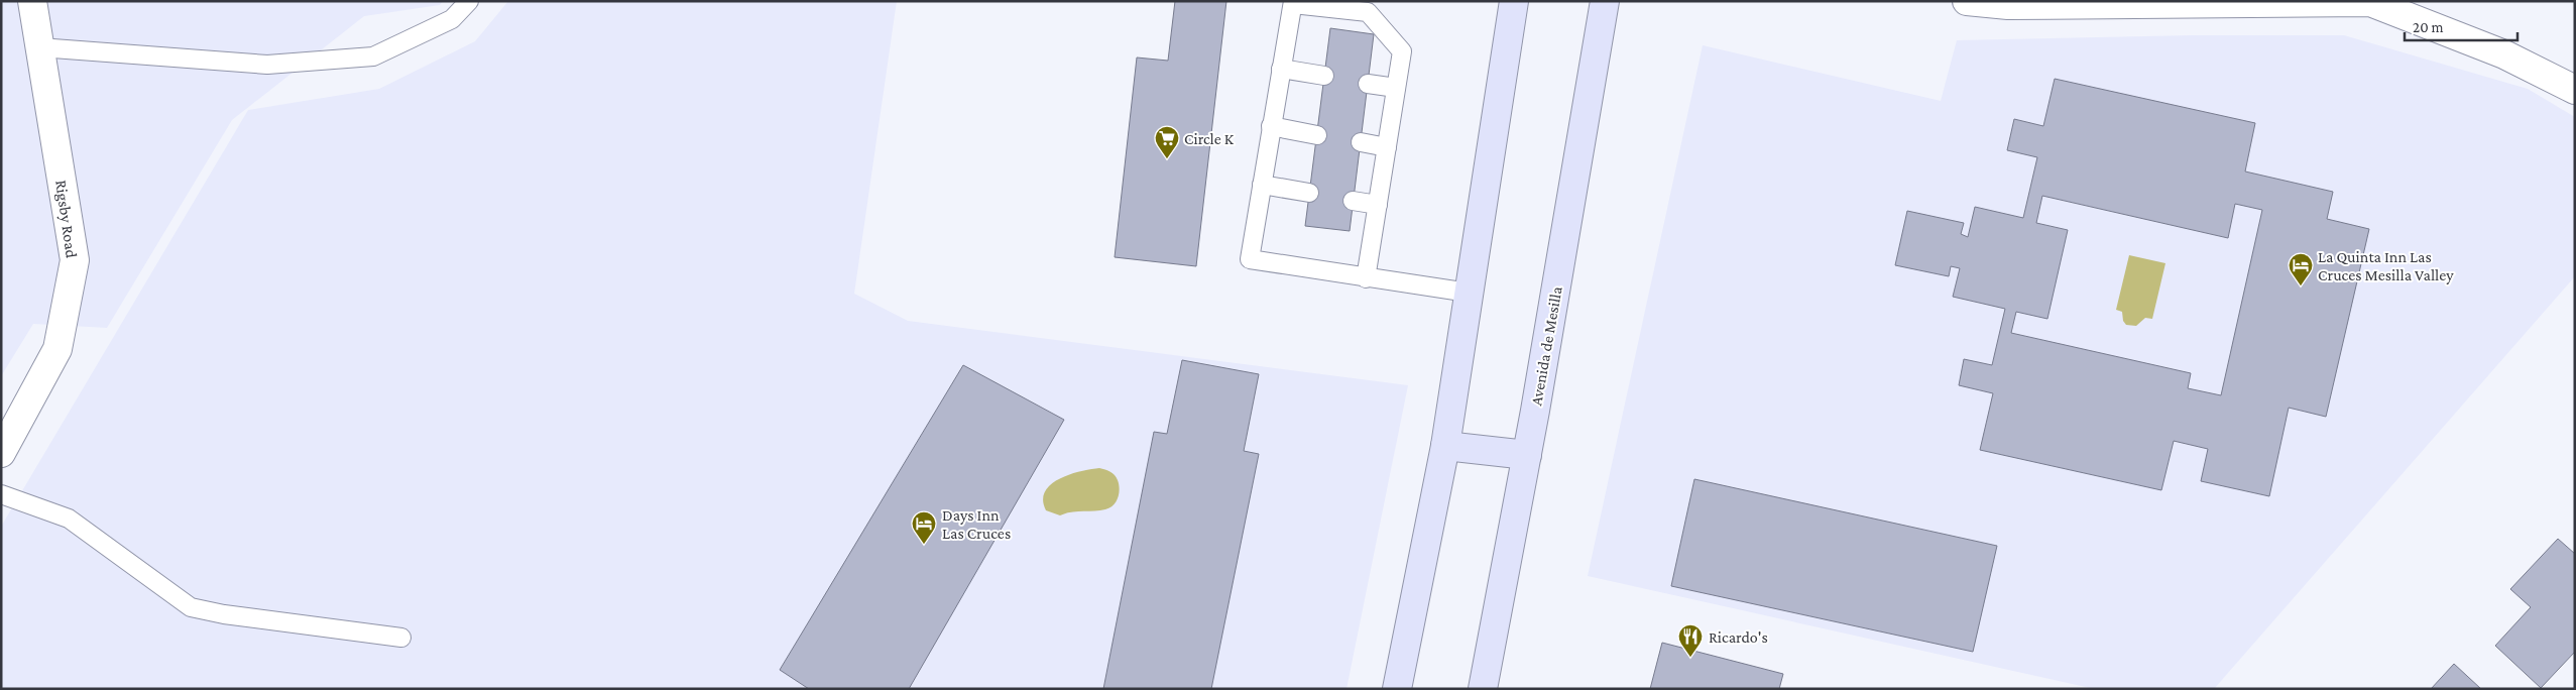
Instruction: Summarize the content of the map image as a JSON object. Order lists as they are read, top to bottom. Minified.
{"streets":{"main road":["Avenida de Mesilla"],"street":["Rigsby Road"]},"places":{"supermarket":["Circle K"],"hotel":["La Quinta Inn Las Cruces Mesilla Valley","Days Inn Las Cruces"],"restaurant":["Ricardo's"]},"scale_bar":"20 m"}
